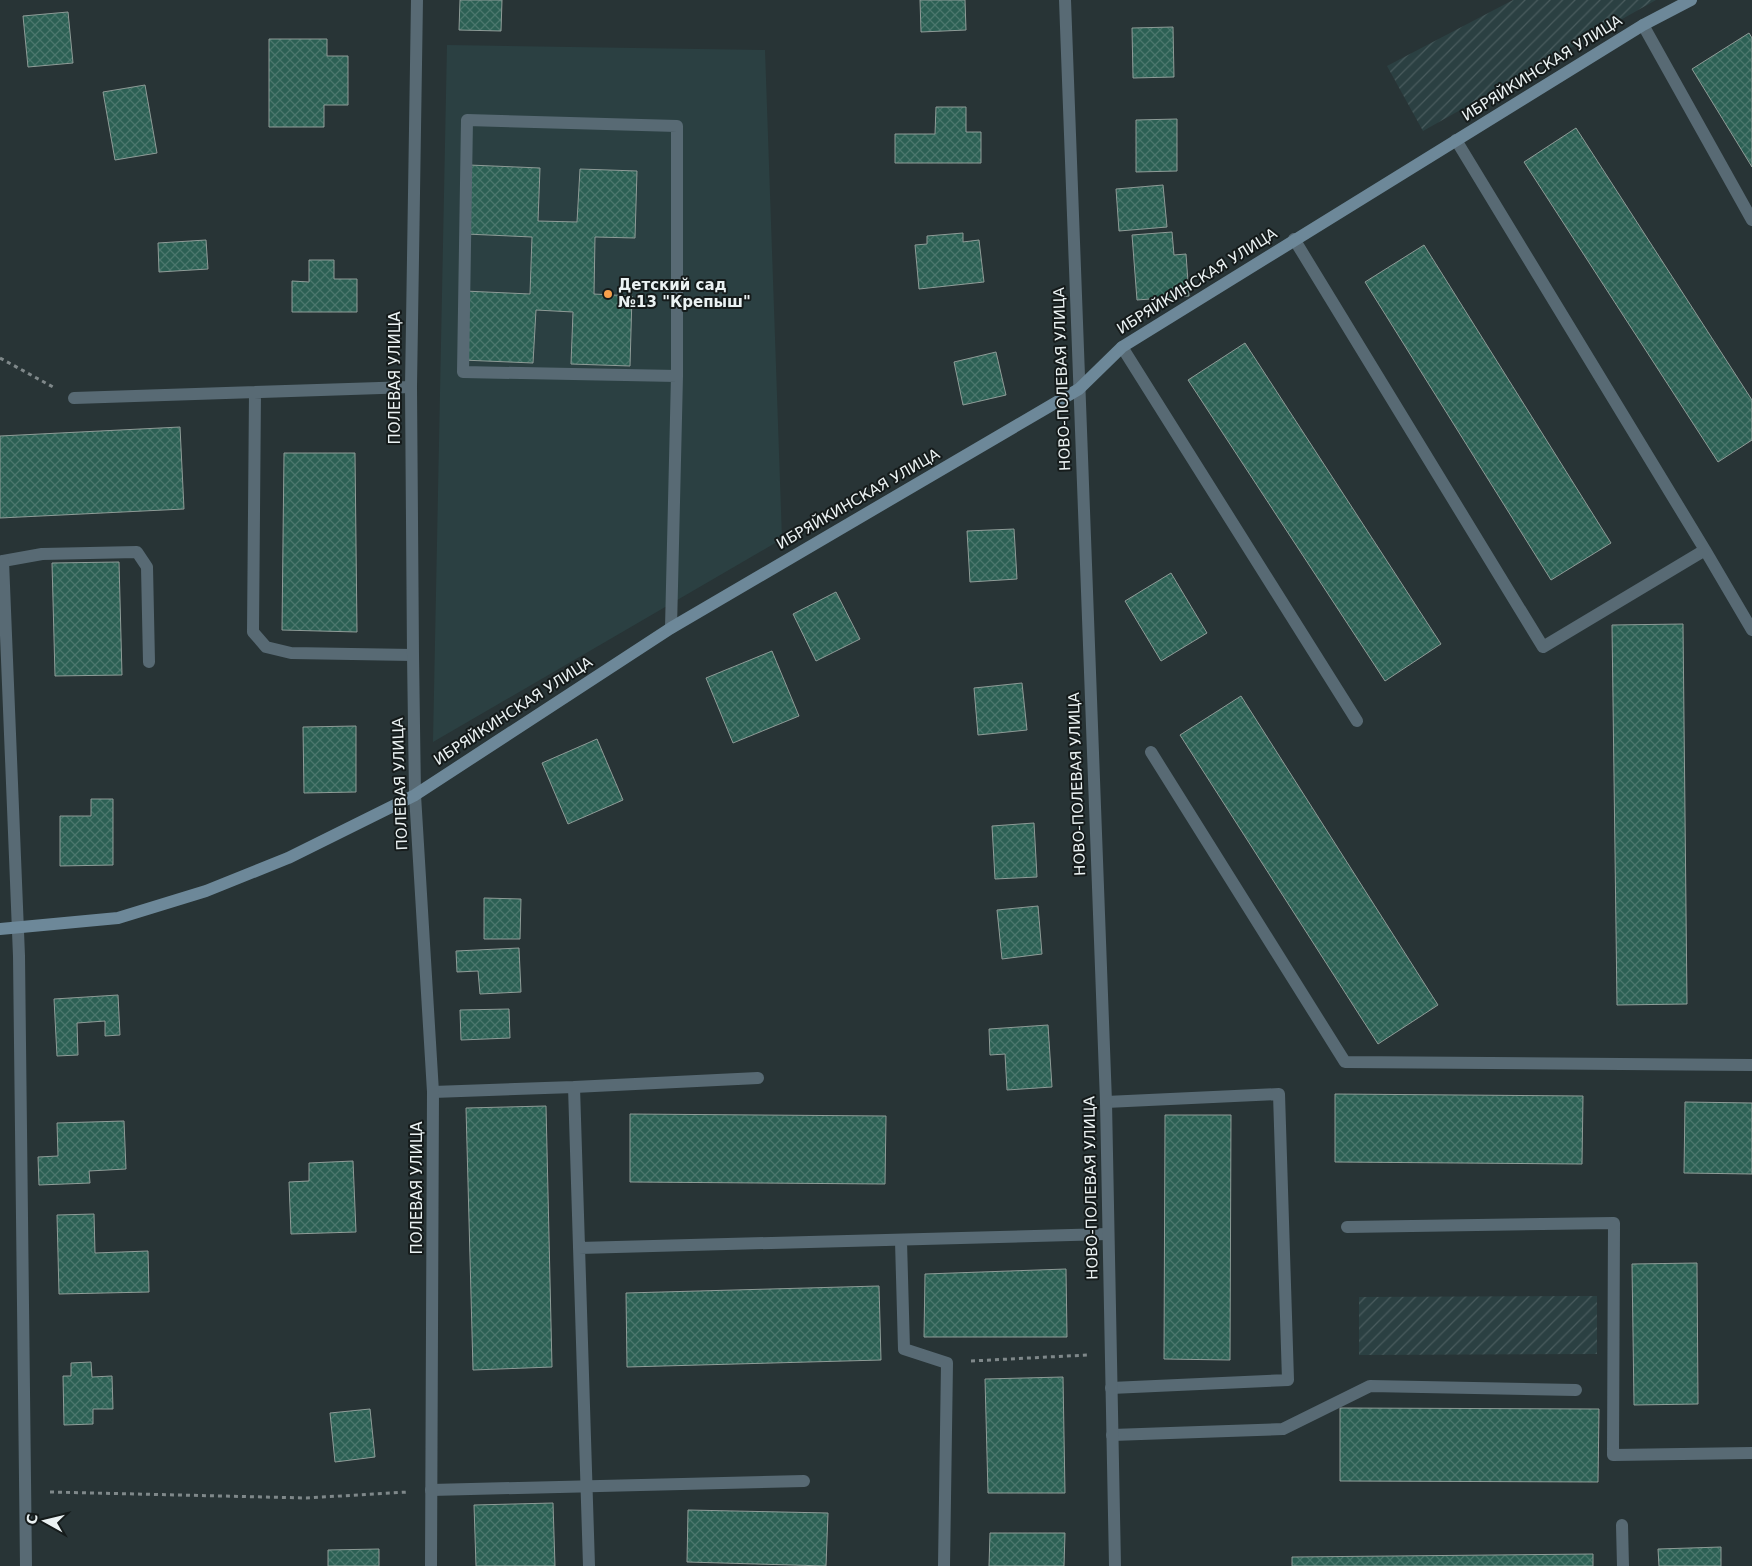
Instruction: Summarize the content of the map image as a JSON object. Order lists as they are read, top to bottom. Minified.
{"streets":{"street":["ИБРЯЙКИНСКАЯ УЛИЦА","ПОЛЕВАЯ УЛИЦА","НОВО-ПОЛЕВАЯ УЛИЦА"]},"crossings":[["ИБРЯЙКИНСКАЯ УЛИЦА","ПОЛЕВАЯ УЛИЦА"],["ИБРЯЙКИНСКАЯ УЛИЦА","НОВО-ПОЛЕВАЯ УЛИЦА"]],"places":["Детский сад №13 \"Крепыш\""],"north":"left"}
